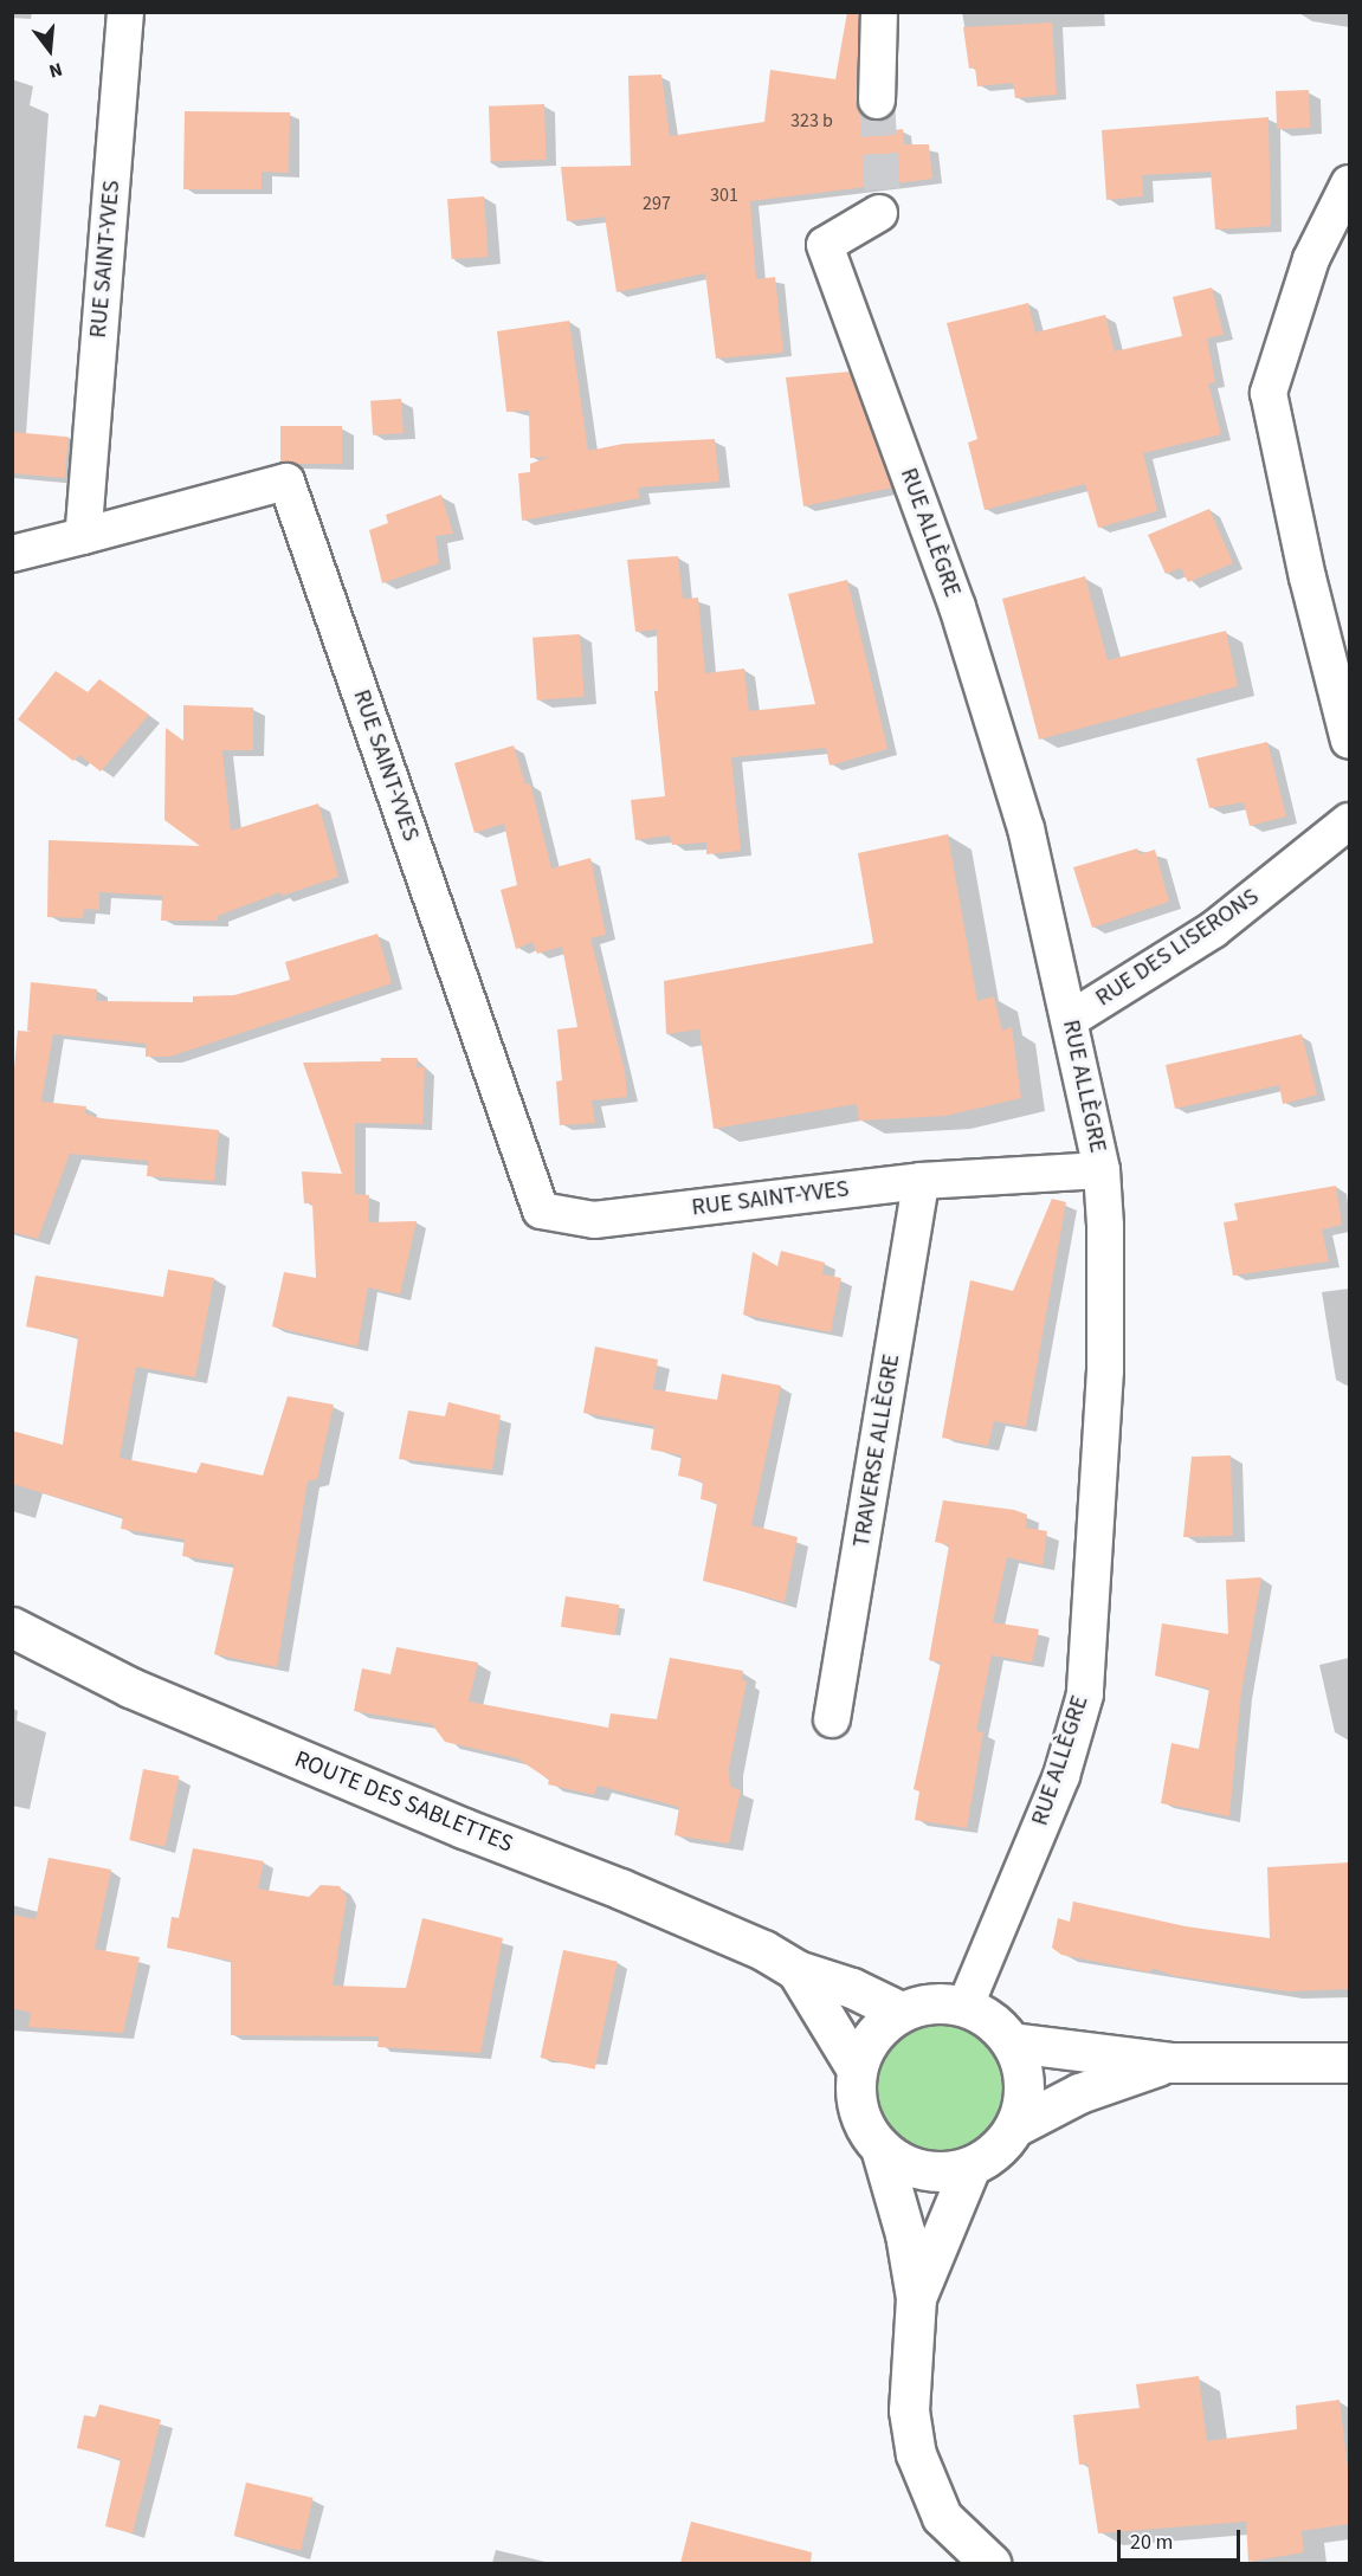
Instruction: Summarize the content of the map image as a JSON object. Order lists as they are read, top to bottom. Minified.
{"streets":{"main road":["ROUTE DES SABLETTES"],"street":["RUE SAINT-YVES","RUE ALLÈGRE","RUE DES LISERONS","TRAVERSE ALLÈGRE"]},"crossings":[["RUE SAINT-YVES","RUE ALLÈGRE"],["RUE SAINT-YVES","TRAVERSE ALLÈGRE"],["RUE ALLÈGRE","RUE DES LISERONS"],["RUE ALLÈGRE","ROUTE DES SABLETTES"]],"house_numbers":["323 b","301","297"],"scale_bar":"20 m","north":"bottom"}
